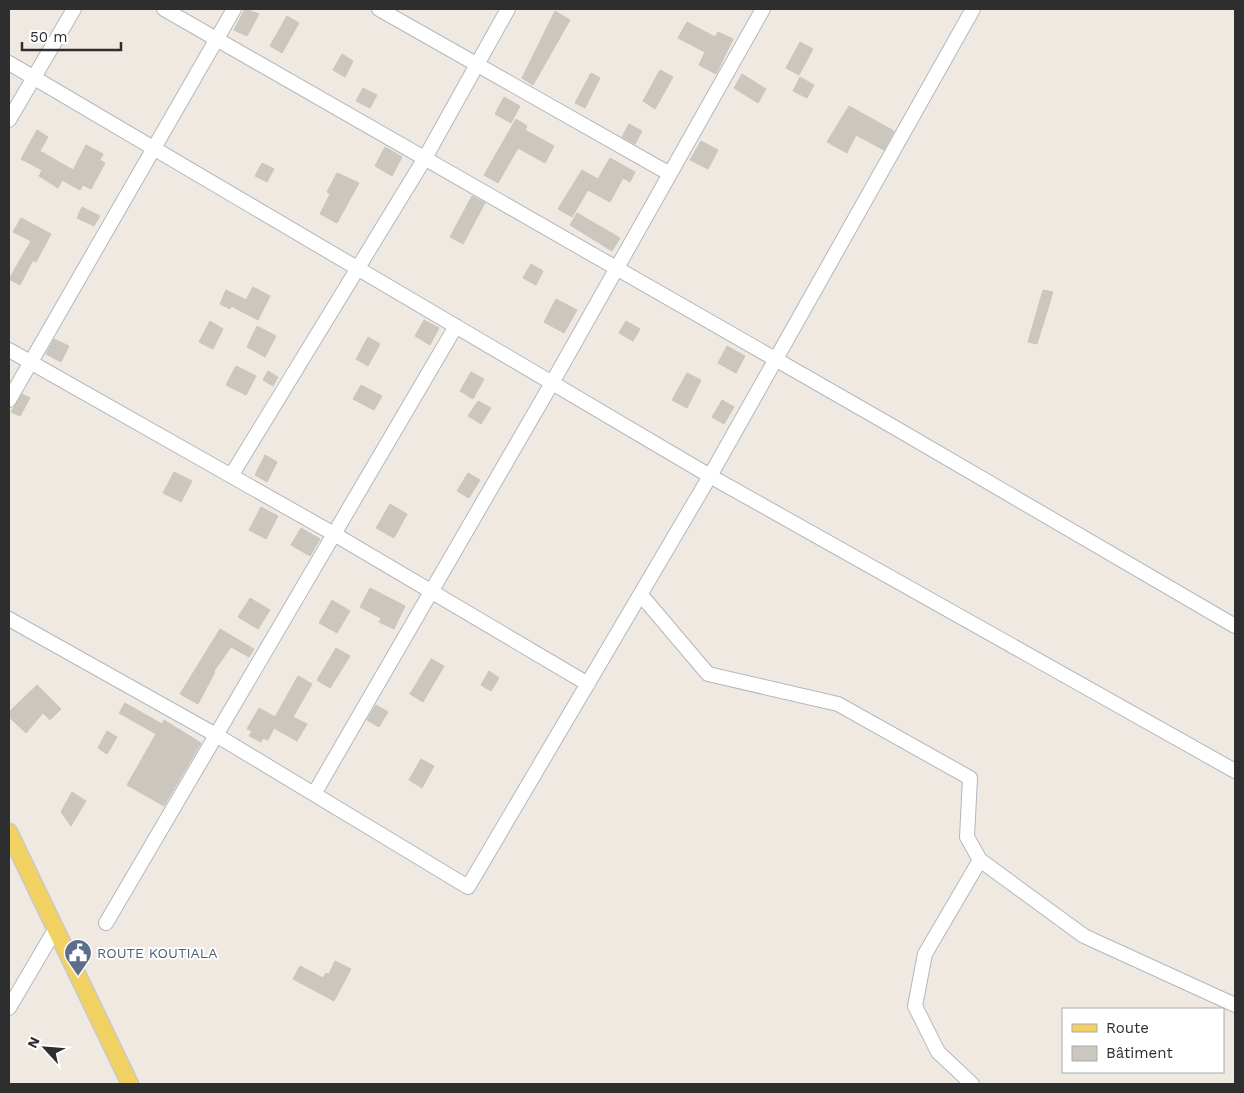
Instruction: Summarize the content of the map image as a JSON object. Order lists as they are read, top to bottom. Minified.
{"places":{"public building":["ROUTE KOUTIALA"]},"legend":["Route","Bâtiment"],"scale_bar":"50 m","north":"top left"}
